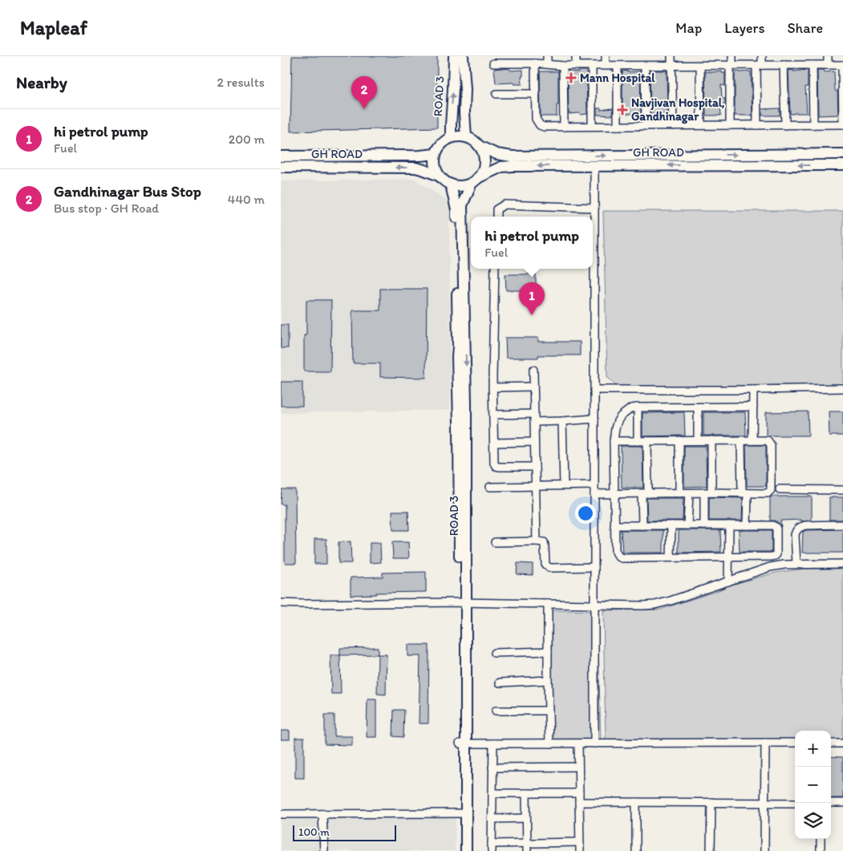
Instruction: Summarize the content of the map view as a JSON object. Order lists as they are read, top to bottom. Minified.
{"streets":{"street":["ROAD 3","GH ROAD"]},"crossings":[["ROAD 3","GH ROAD"]],"places":{"health":["Mann Hospital","Navjivan Hospital, Gandhinagar"]},"scale_bar":"100 m","page":{"header":"Mapleaf","nav":["Map","Layers","Share"],"heading":["Nearby","2 results"],"pins":["2","1"],"list":[{"mark":"1","name":"hi petrol pump","note":"Fuel","value":"200 m"},{"mark":"2","name":"Gandhinagar Bus Stop","note":"Bus stop · GH Road","value":"440 m"}],"popup":["hi petrol pump","Fuel"],"map_buttons":["+","−"],"scale":"100 m"}}
